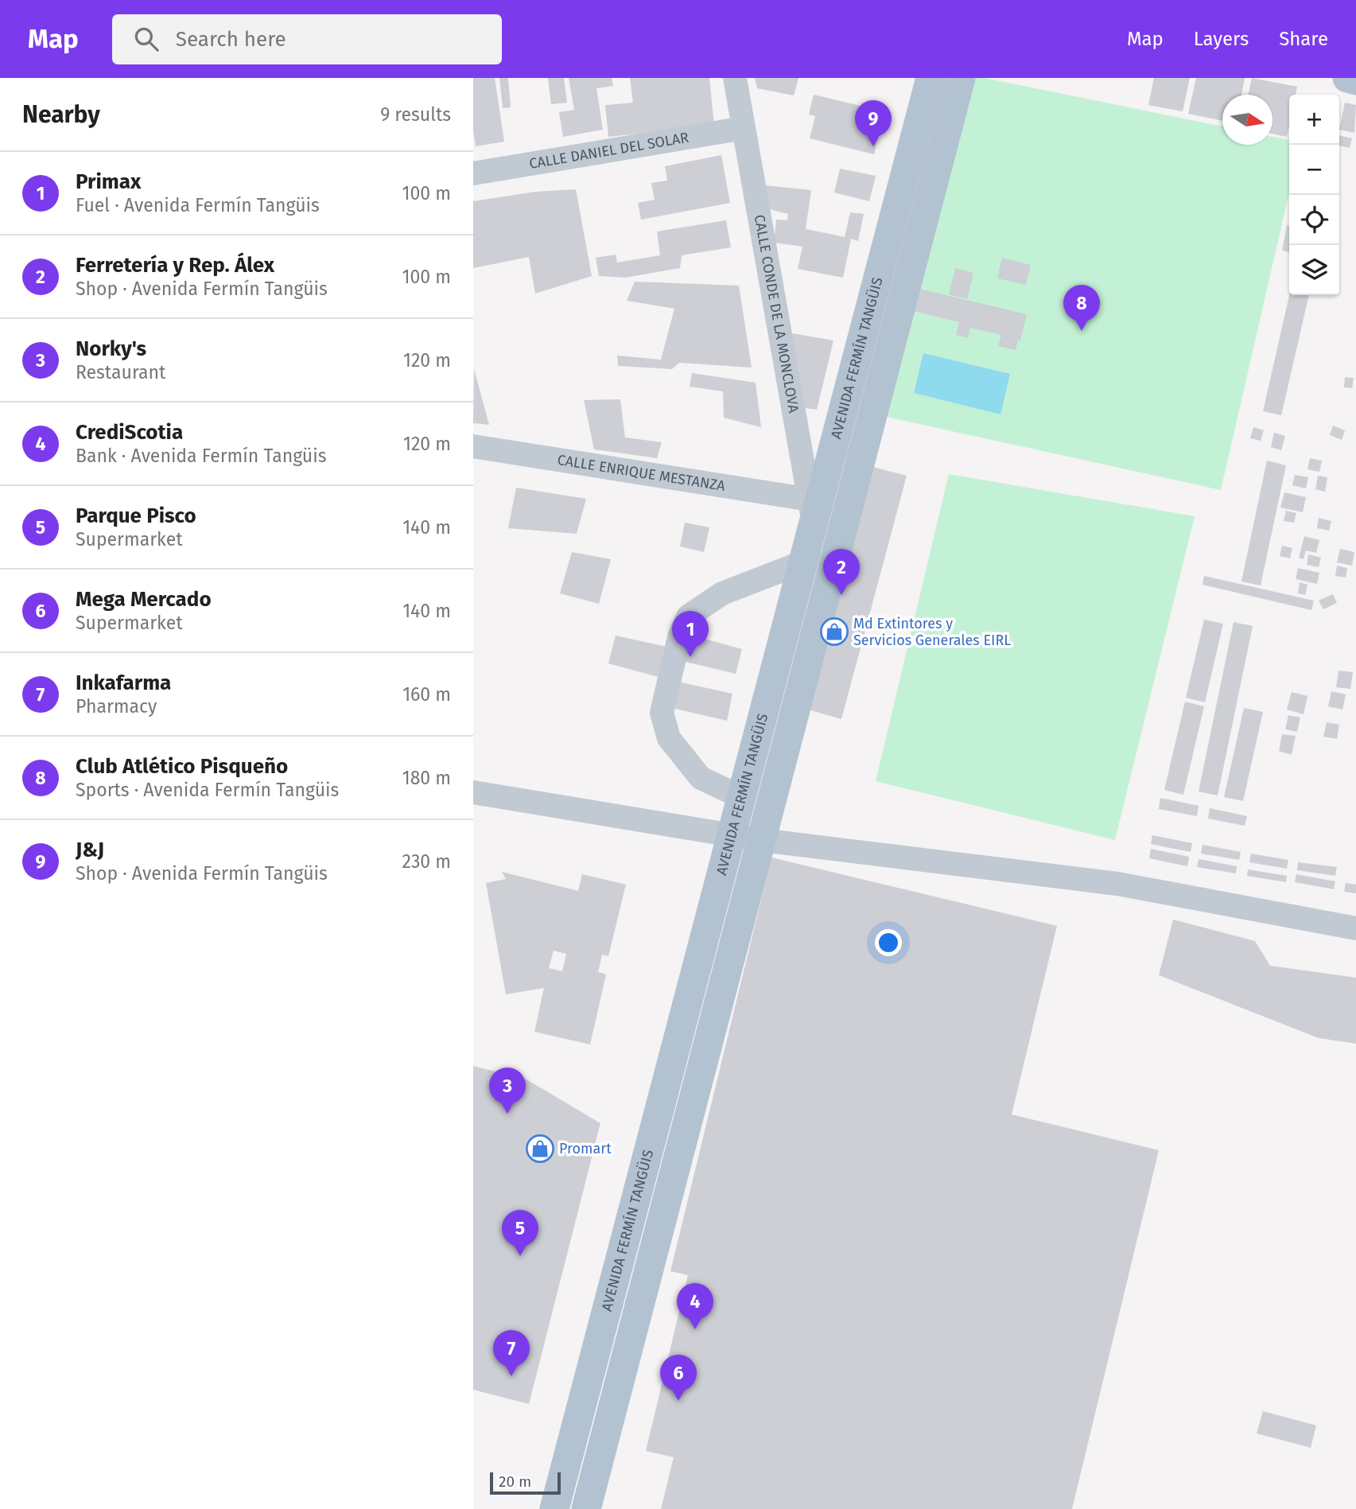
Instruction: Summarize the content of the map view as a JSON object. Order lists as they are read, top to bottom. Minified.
{"streets":{"main road":["AVENIDA FERMÍN TANGÜIS"],"street":["CALLE DANIEL DEL SOLAR","CALLE CONDE DE LA MONCLOVA","CALLE ENRIQUE MESTANZA"]},"crossings":[["CALLE DANIEL DEL SOLAR","CALLE CONDE DE LA MONCLOVA"],["CALLE CONDE DE LA MONCLOVA","AVENIDA FERMÍN TANGÜIS"],["CALLE CONDE DE LA MONCLOVA","CALLE ENRIQUE MESTANZA"],["AVENIDA FERMÍN TANGÜIS","CALLE ENRIQUE MESTANZA"]],"places":{"shop":["Md Extintores y Servicios Generales EIRL","Promart"]},"scale_bar":"20 m","north":"right","page":{"header":"Map","search":"Search here","nav":["Map","Layers","Share"],"heading":["Nearby","9 results"],"map_buttons":["+","−"],"pins":["9","8","2","1","3","5","4","7","6"],"list":[{"mark":"1","name":"Primax","note":"Fuel · Avenida Fermín Tangüis","value":"100 m"},{"mark":"2","name":"Ferretería y Rep. Álex","note":"Shop · Avenida Fermín Tangüis","value":"100 m"},{"mark":"3","name":"Norky's","note":"Restaurant","value":"120 m"},{"mark":"4","name":"CrediScotia","note":"Bank · Avenida Fermín Tangüis","value":"120 m"},{"mark":"5","name":"Parque Pisco","note":"Supermarket","value":"140 m"},{"mark":"6","name":"Mega Mercado","note":"Supermarket","value":"140 m"},{"mark":"7","name":"Inkafarma","note":"Pharmacy","value":"160 m"},{"mark":"8","name":"Club Atlético Pisqueño","note":"Sports · Avenida Fermín Tangüis","value":"180 m"},{"mark":"9","name":"J&J","note":"Shop · Avenida Fermín Tangüis","value":"230 m"}],"scale":"20 m"}}
